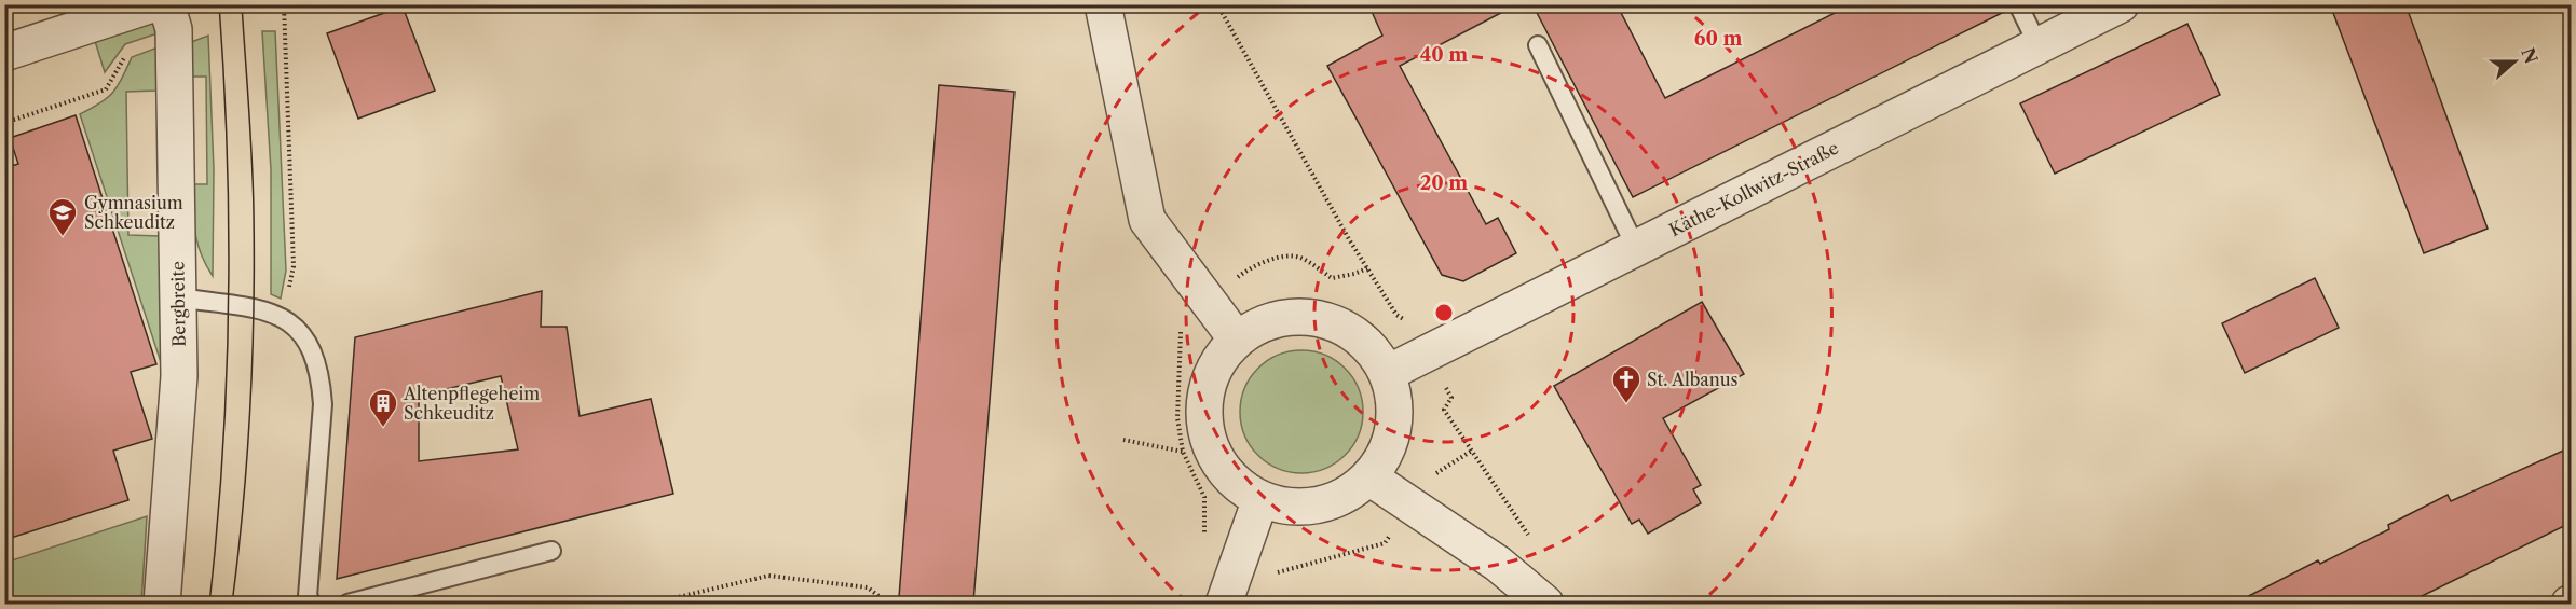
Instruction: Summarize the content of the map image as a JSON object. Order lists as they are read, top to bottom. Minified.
{"streets":{"street":["Käthe-Kollwitz-Straße","Bergbreite"]},"places":{"school or university":["Gymnasium Schkeuditz"],"church":["St. Albanus"],"building":["Altenpflegeheim Schkeuditz"]},"north":"right","rings":["60 m","40 m","20 m"]}
